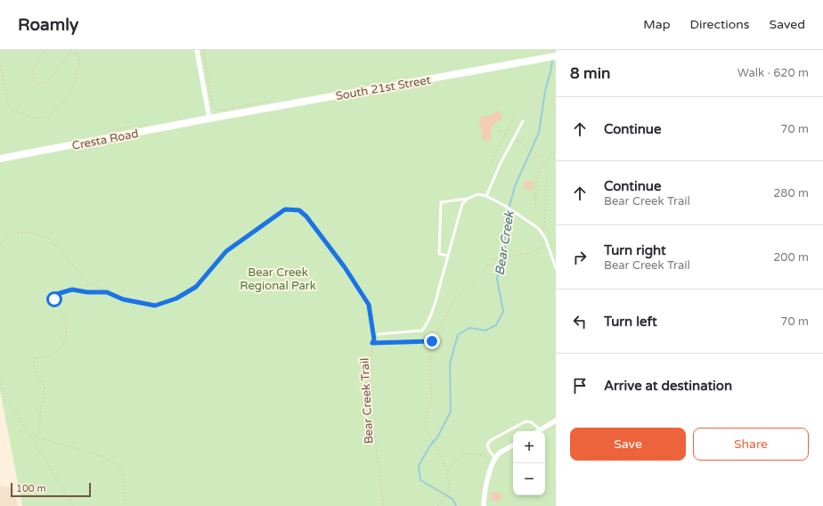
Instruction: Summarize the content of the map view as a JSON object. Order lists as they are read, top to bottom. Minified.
{"streets":{"main road":["South 21st Street","Cresta Road"],"path":["Bear Creek Trail"]},"crossings":[["South 21st Street","Cresta Road"]],"water":["Bear Creek"],"parks":["Bear Creek Regional Park"],"scale_bar":"100 m","page":{"header":"Roamly","nav":["Map","Directions","Saved"],"heading":["8 min","Walk · 620 m"],"list":[["Continue","70 m"],["Continue","Bear Creek Trail","280 m"],["Turn right","Bear Creek Trail","200 m"],["Turn left","70 m"],"Arrive at destination"],"buttons":["Save","Share"],"map_buttons":["+","−"],"scale":"100 m"}}
